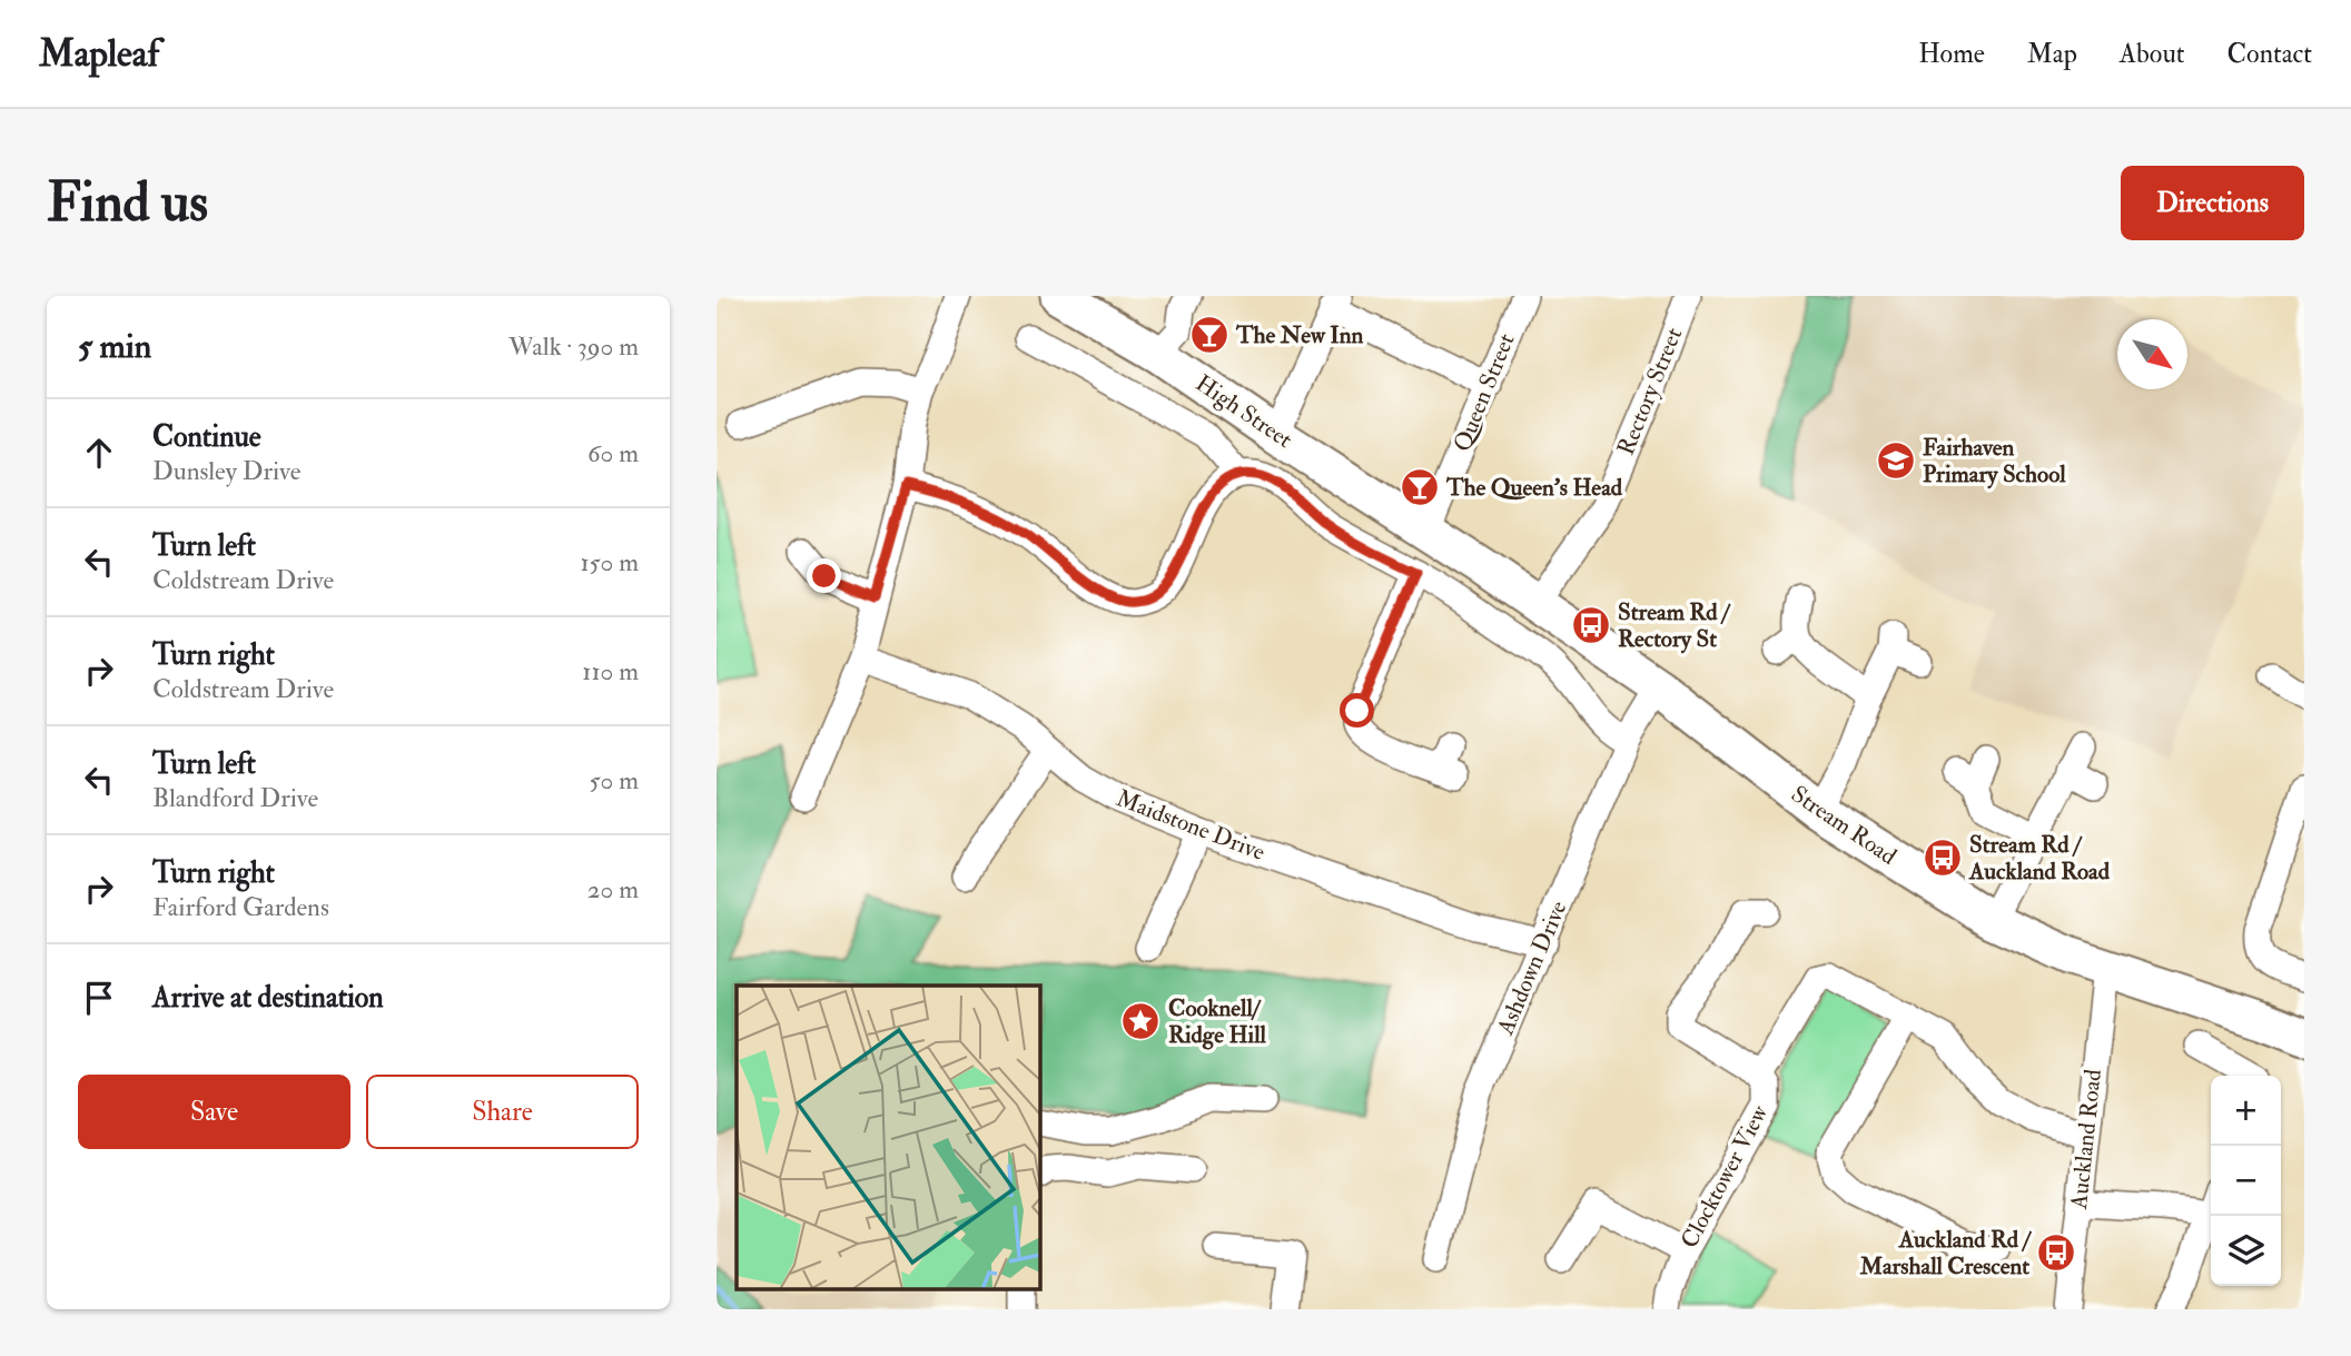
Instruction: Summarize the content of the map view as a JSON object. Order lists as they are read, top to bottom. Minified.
{"streets":{"highway":["High Street","Stream Road"],"street":["Rectory Street","Queen Street","Maidstone Drive","Ashdown Drive","Auckland Road","Clocktower View"]},"crossings":[["Rectory Street","Stream Road"],["Queen Street","High Street"],["Queen Street","Stream Road"],["High Street","Stream Road"],["Maidstone Drive","Ashdown Drive"],["Stream Road","Ashdown Drive"],["Stream Road","Auckland Road"]],"places":{"bar":["The New Inn","The Queen's Head"],"school or university":["Fairhaven Primary School"],"bus stop":["Stream Rd / Rectory St","Stream Rd / Auckland Road","Auckland Rd / Marshall Crescent"],"place":["Cooknell/ Ridge Hill"]},"north":"bottom right","page":{"header":"Mapleaf","nav":["Home","Map","About","Contact"],"buttons":["Directions",["Save","Share"]],"title":"Find us","heading":["5 min","Walk · 390 m"],"list":[["Continue","Dunsley Drive","60 m"],["Turn left","Coldstream Drive","150 m"],["Turn right","Coldstream Drive","110 m"],["Turn left","Blandford Drive","50 m"],["Turn right","Fairford Gardens","20 m"],"Arrive at destination"],"map_buttons":["+","−"]}}
